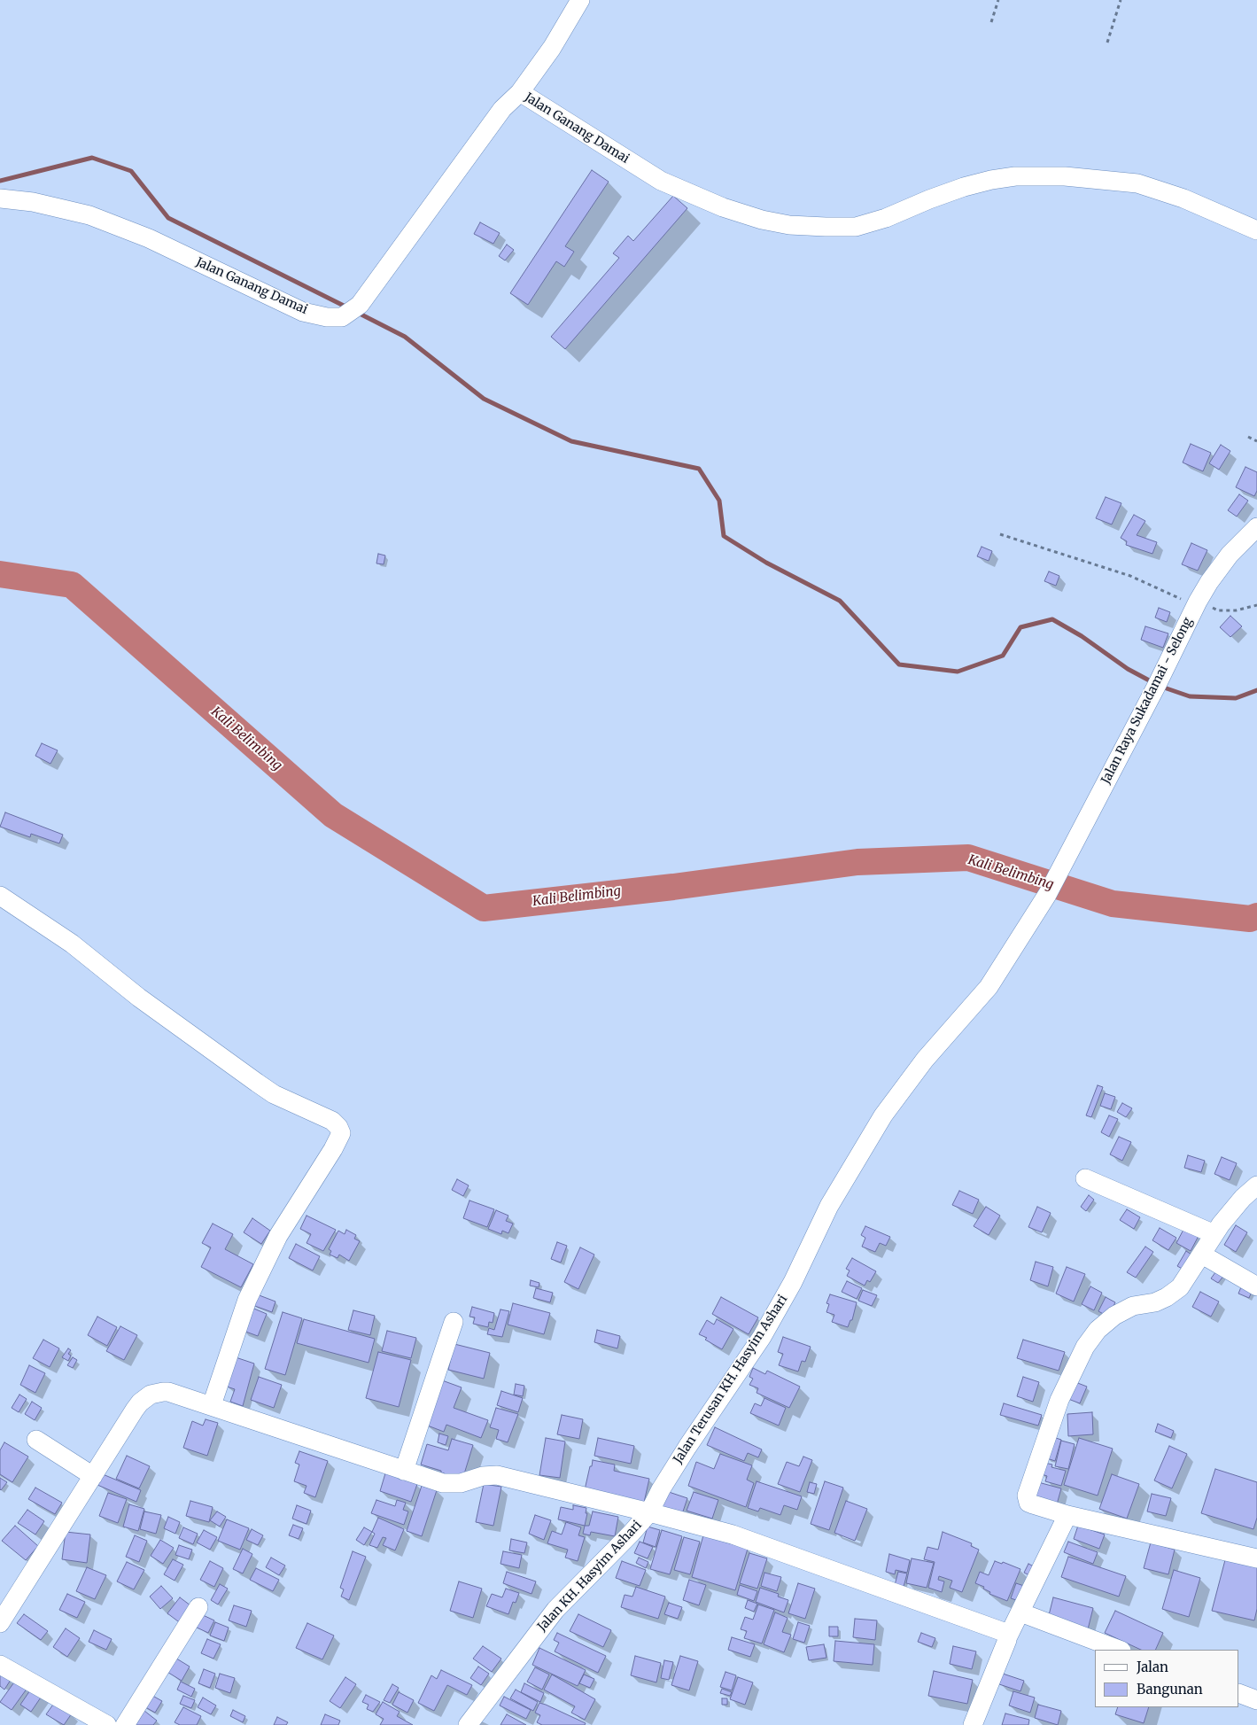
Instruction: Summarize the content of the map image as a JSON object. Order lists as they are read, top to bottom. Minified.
{"streets":{"street":["Jalan Ganang Damai","Jalan Raya Sukadamai - Selong","Jalan Terusan KH. Hasyim Ashari","Jalan KH. Hasyim Ashari"]},"crossings":[["Jalan Raya Sukadamai - Selong","Jalan Terusan KH. Hasyim Ashari"],["Jalan Terusan KH. Hasyim Ashari","Jalan KH. Hasyim Ashari"]],"water":["Kali Belimbing"],"legend":["Jalan","Bangunan"]}
